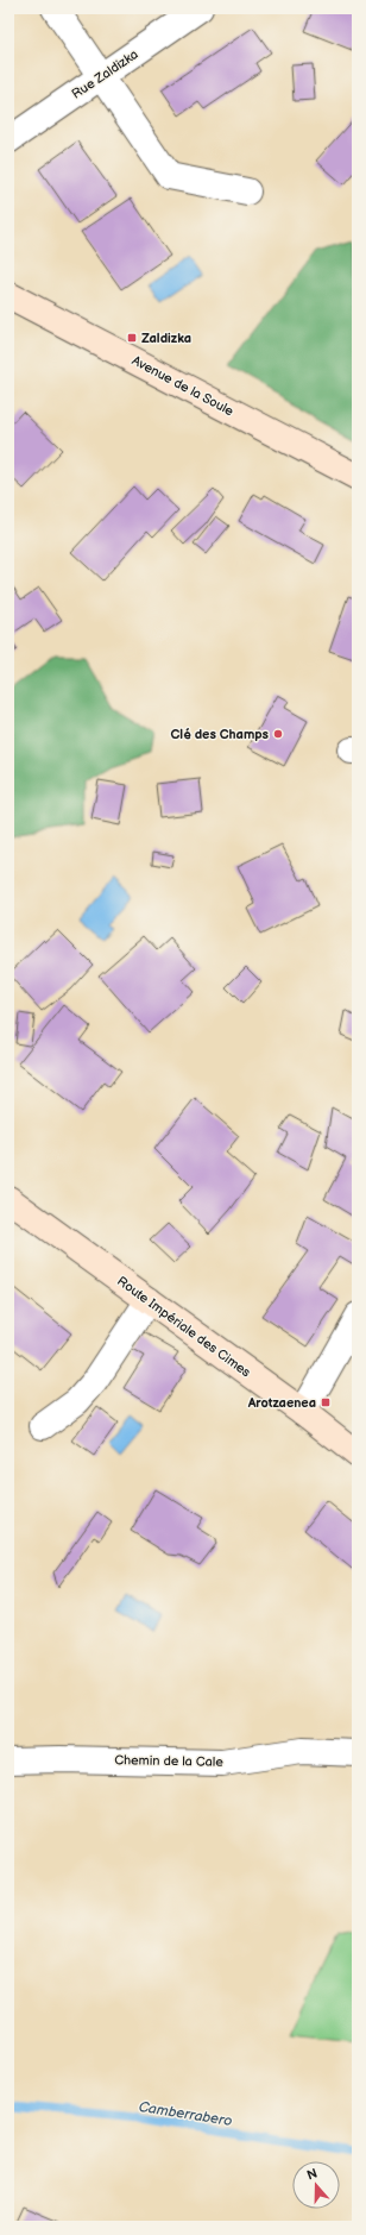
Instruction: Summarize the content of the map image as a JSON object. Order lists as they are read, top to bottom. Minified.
{"streets":{"main road":["Avenue de la Soule","Route Impériale des Cimes"],"street":["Rue Zaldizka","Chemin de la Cale"]},"water":["Camberrabero"],"places":{"transit":["Zaldizka","Arotzaenea"],"other":["Clé des Champs"]},"north":"top"}
